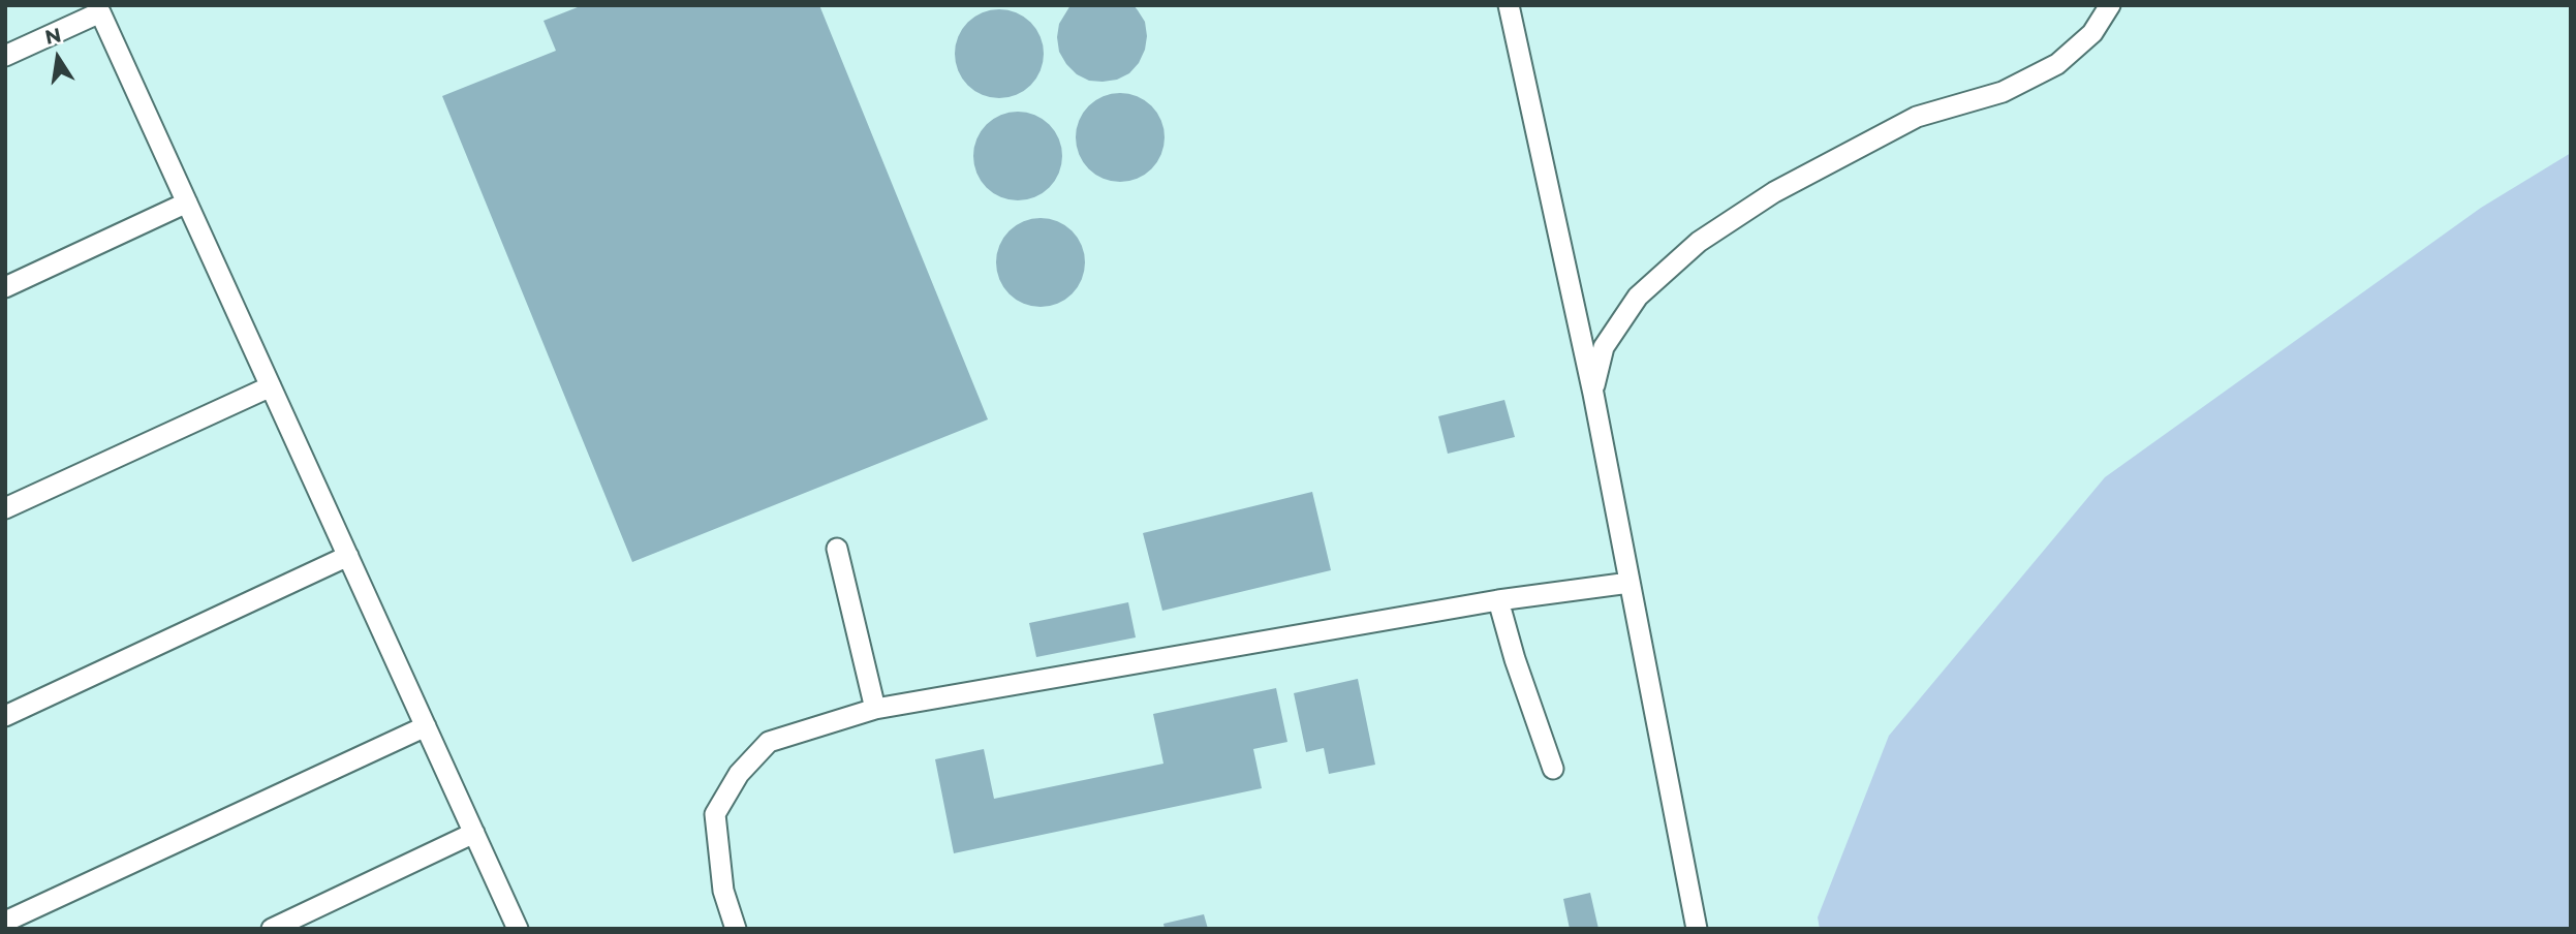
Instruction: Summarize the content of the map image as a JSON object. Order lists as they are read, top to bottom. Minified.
{"north":"top"}
